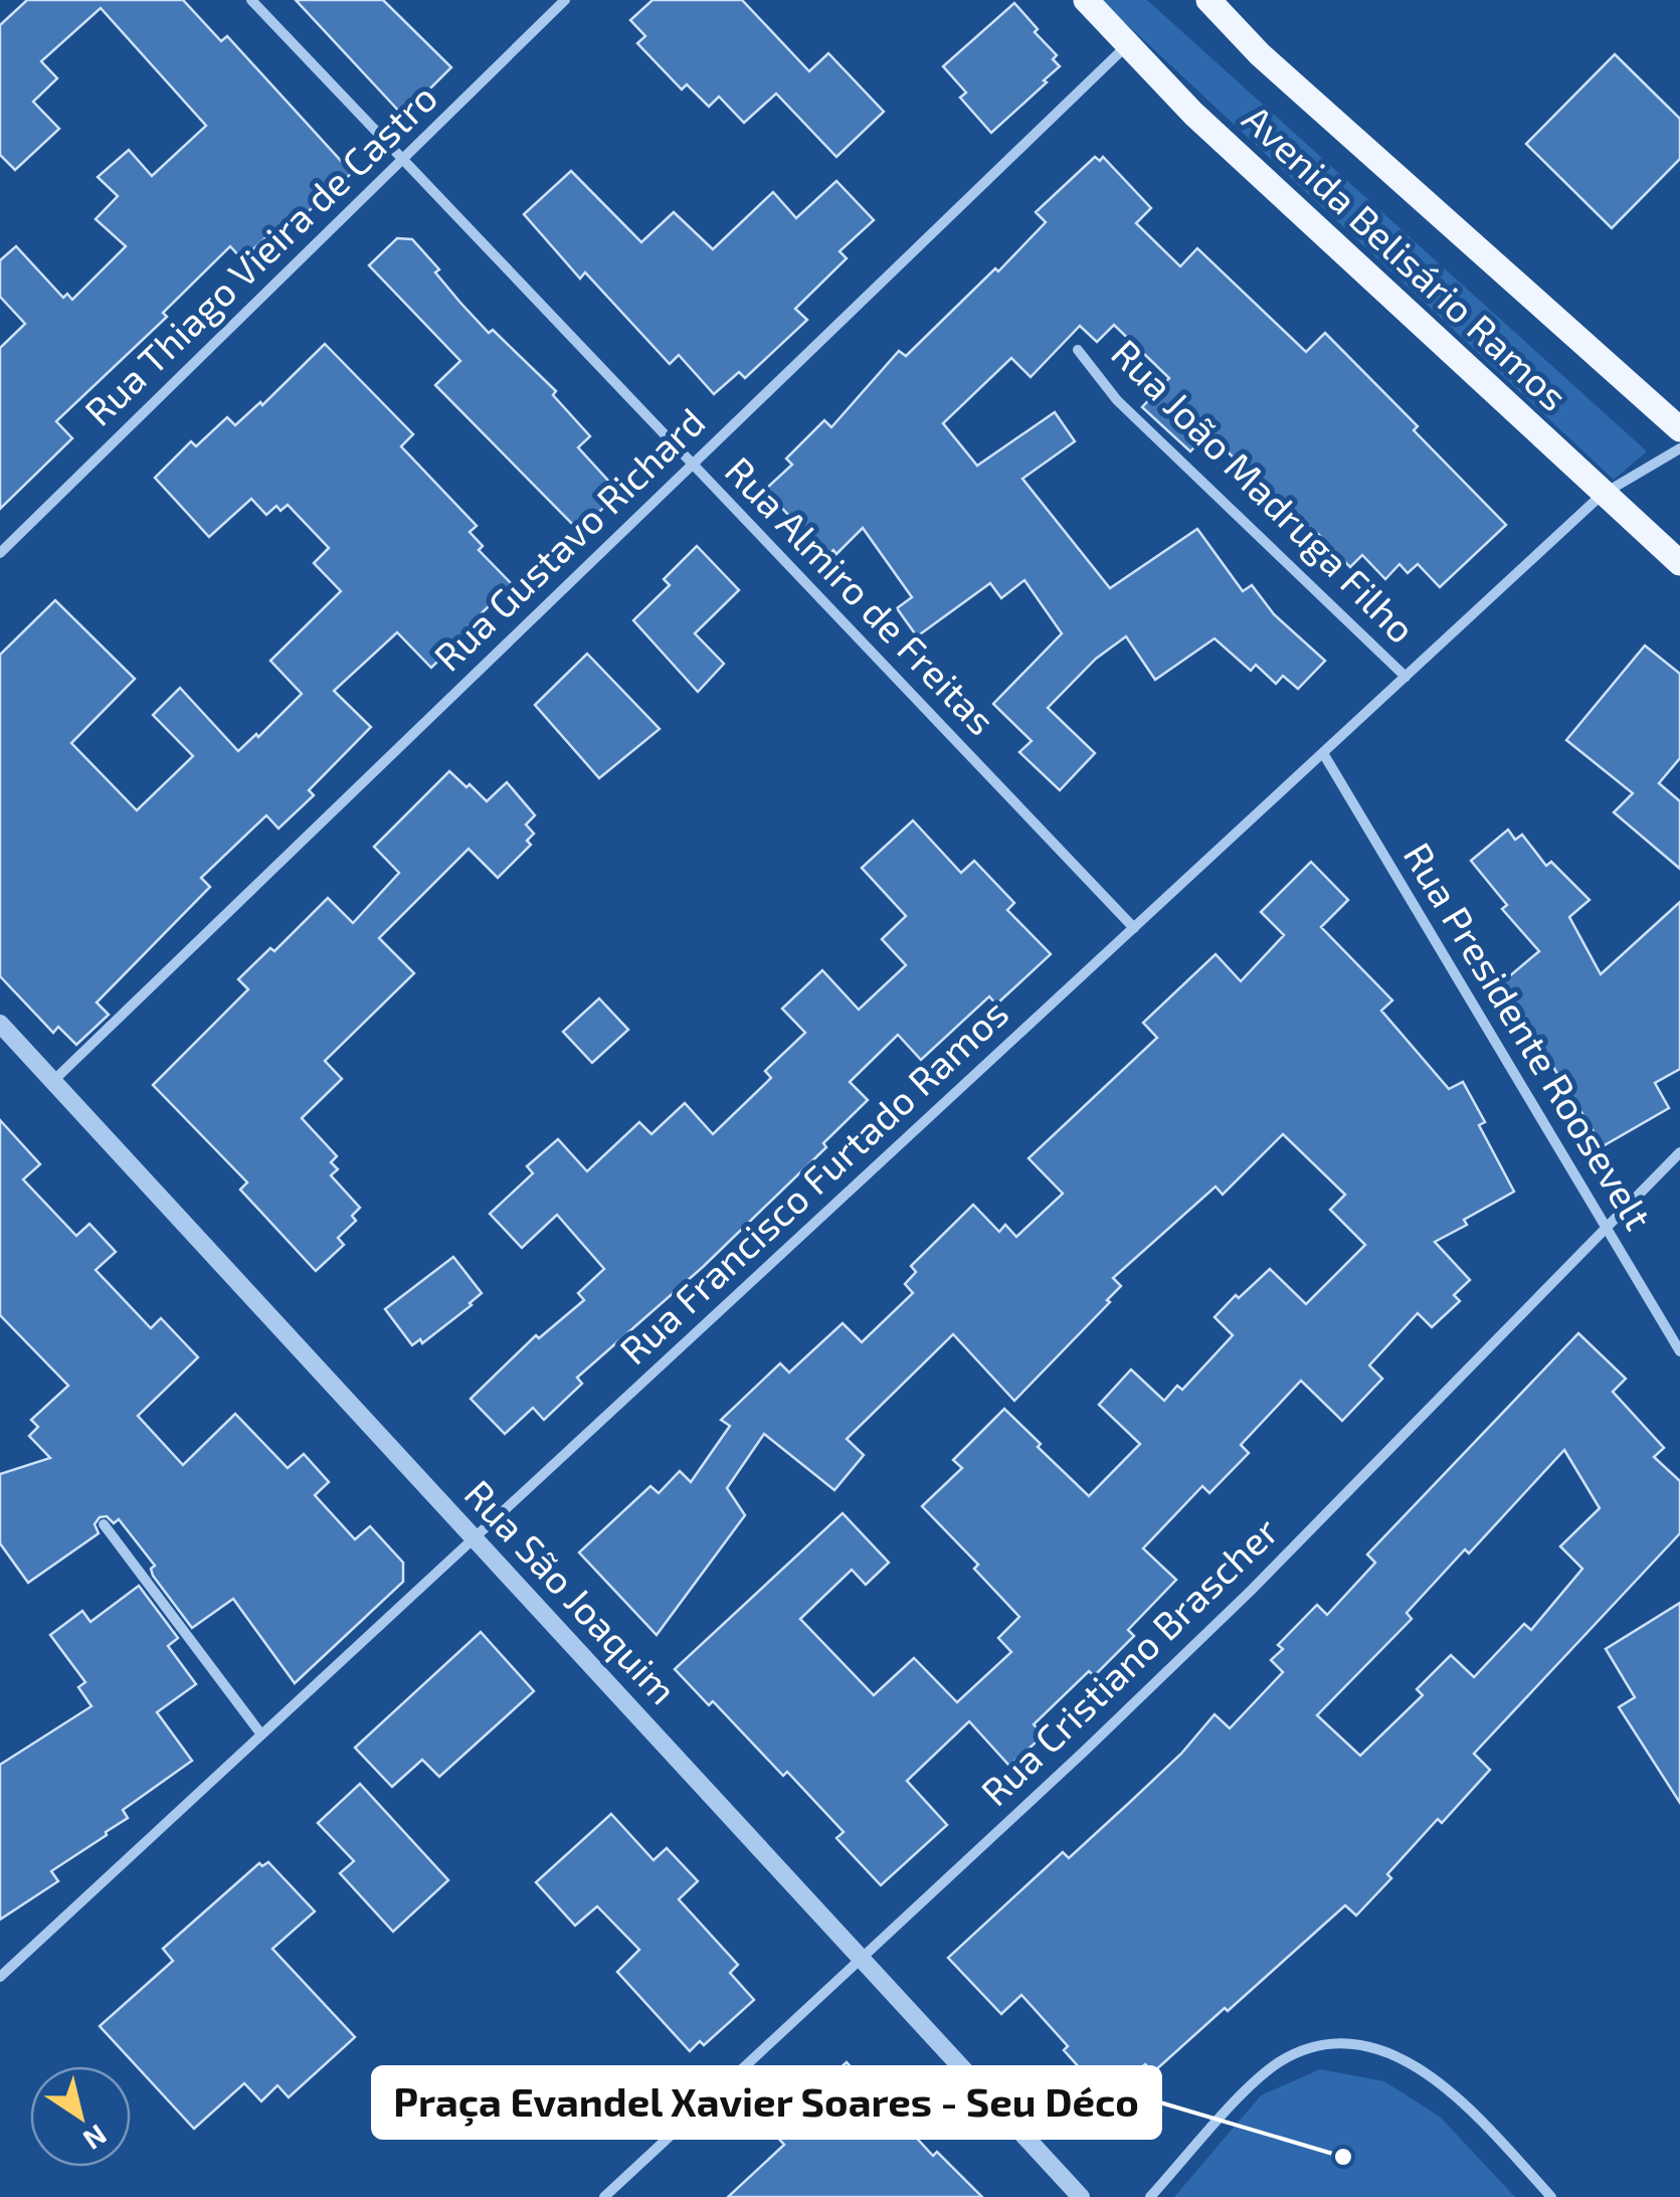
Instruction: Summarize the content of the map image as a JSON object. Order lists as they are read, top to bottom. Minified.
{"streets":{"main road":["Avenida Belisário Ramos"],"street":["Rua Thiago Vieira de Castro","Rua João Madruga Filho","Rua Gustavo Richard","Rua Almiro de Freitas","Rua Presidente Roosevelt","Rua Francisco Furtado Ramos","Rua São Joaquim","Rua Cristiano Brascher"]},"crossings":[["Rua Thiago Vieira de Castro","Rua Almiro de Freitas"],["Avenida Belisário Ramos","Rua Gustavo Richard"],["Avenida Belisário Ramos","Rua Francisco Furtado Ramos"],["Rua João Madruga Filho","Rua Francisco Furtado Ramos"],["Rua Gustavo Richard","Rua Almiro de Freitas"],["Rua Gustavo Richard","Rua São Joaquim"],["Rua Almiro de Freitas","Rua Francisco Furtado Ramos"],["Rua Presidente Roosevelt","Rua Francisco Furtado Ramos"],["Rua Presidente Roosevelt","Rua Cristiano Brascher"],["Rua Francisco Furtado Ramos","Rua São Joaquim"],["Rua São Joaquim","Rua Cristiano Brascher"]],"places":["Praça Evandel Xavier Soares - Seu Déco"],"north":"bottom right"}
